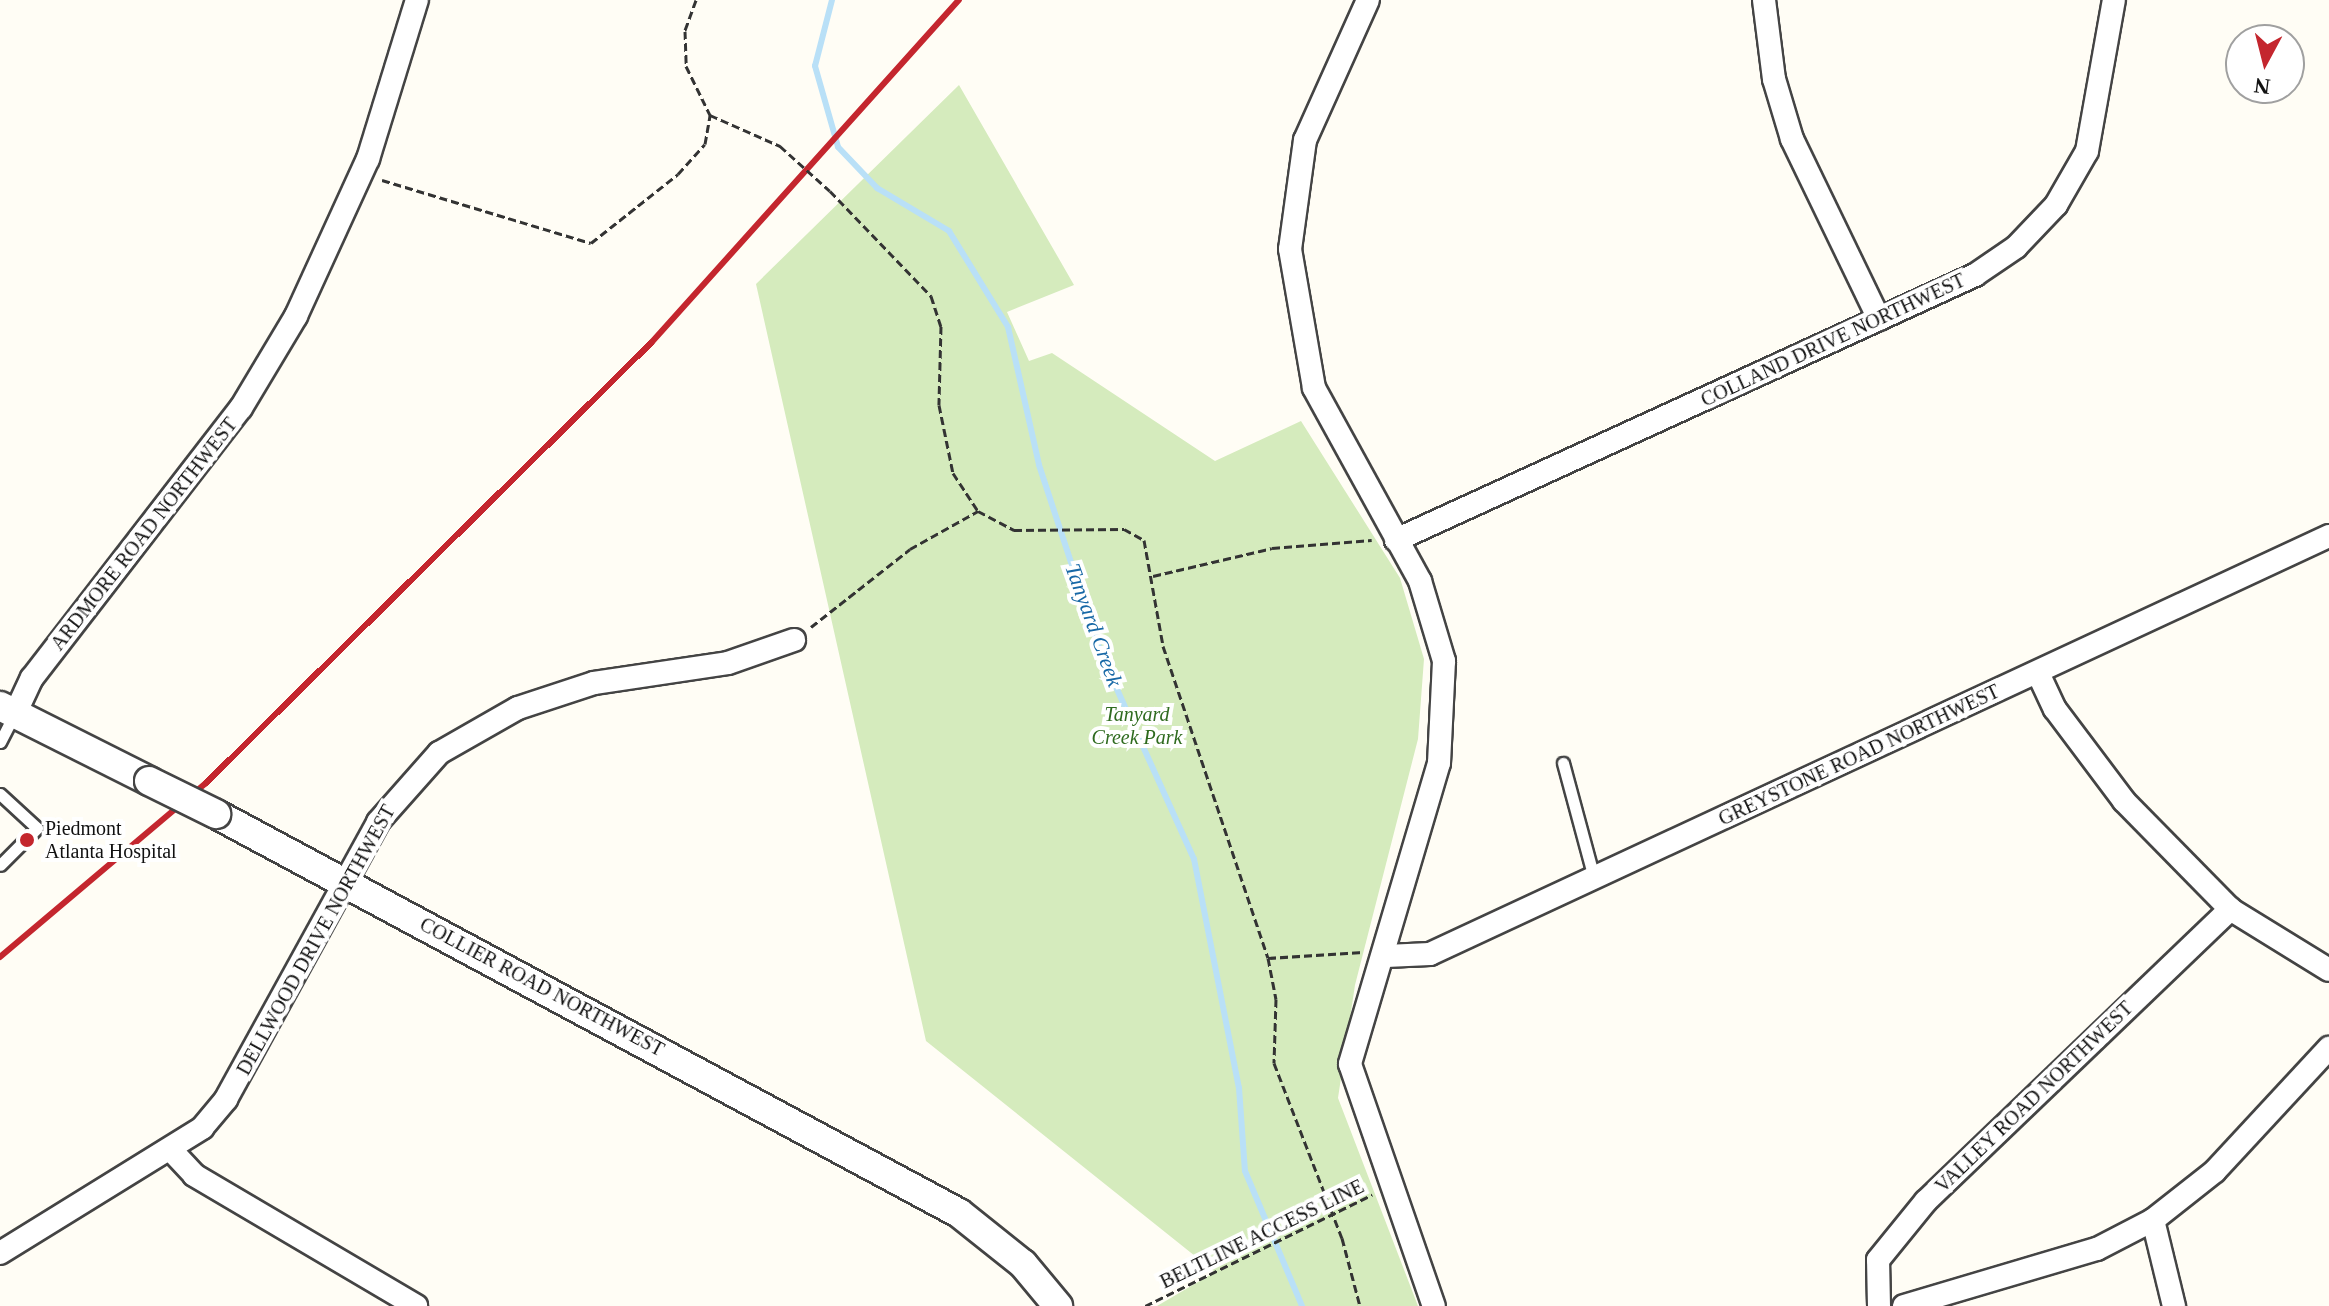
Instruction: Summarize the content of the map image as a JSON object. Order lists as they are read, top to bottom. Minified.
{"streets":{"street":["COLLAND DRIVE NORTHWEST","ARDMORE ROAD NORTHWEST","GREYSTONE ROAD NORTHWEST","DELLWOOD DRIVE NORTHWEST","COLLIER ROAD NORTHWEST","VALLEY ROAD NORTHWEST"],"path":["BELTLINE ACCESS LINE"]},"crossings":[["ARDMORE ROAD NORTHWEST","COLLIER ROAD NORTHWEST"],["DELLWOOD DRIVE NORTHWEST","COLLIER ROAD NORTHWEST"]],"water":["Tanyard Creek"],"parks":["Tanyard Creek Park"],"places":["Piedmont Atlanta Hospital"],"north":"bottom"}
